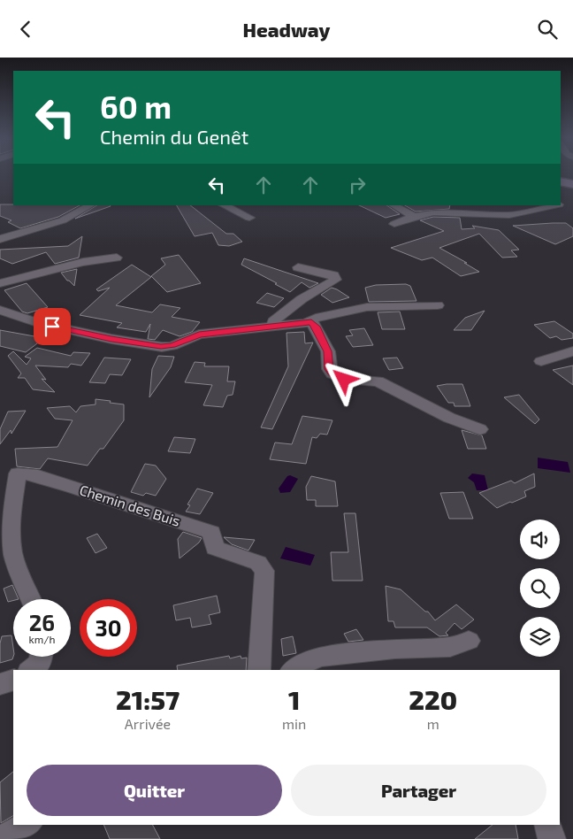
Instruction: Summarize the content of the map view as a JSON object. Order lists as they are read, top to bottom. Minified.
{"streets":{"street":["Chemin des Buis"]},"page":{"header":"Headway","turn":["60 m","Chemin du Genêt"],"speed":"26 km/h","limit":"30","eta":["21:57","Arrivée","1","min","220","m"],"buttons":["Quitter","Partager"]}}
